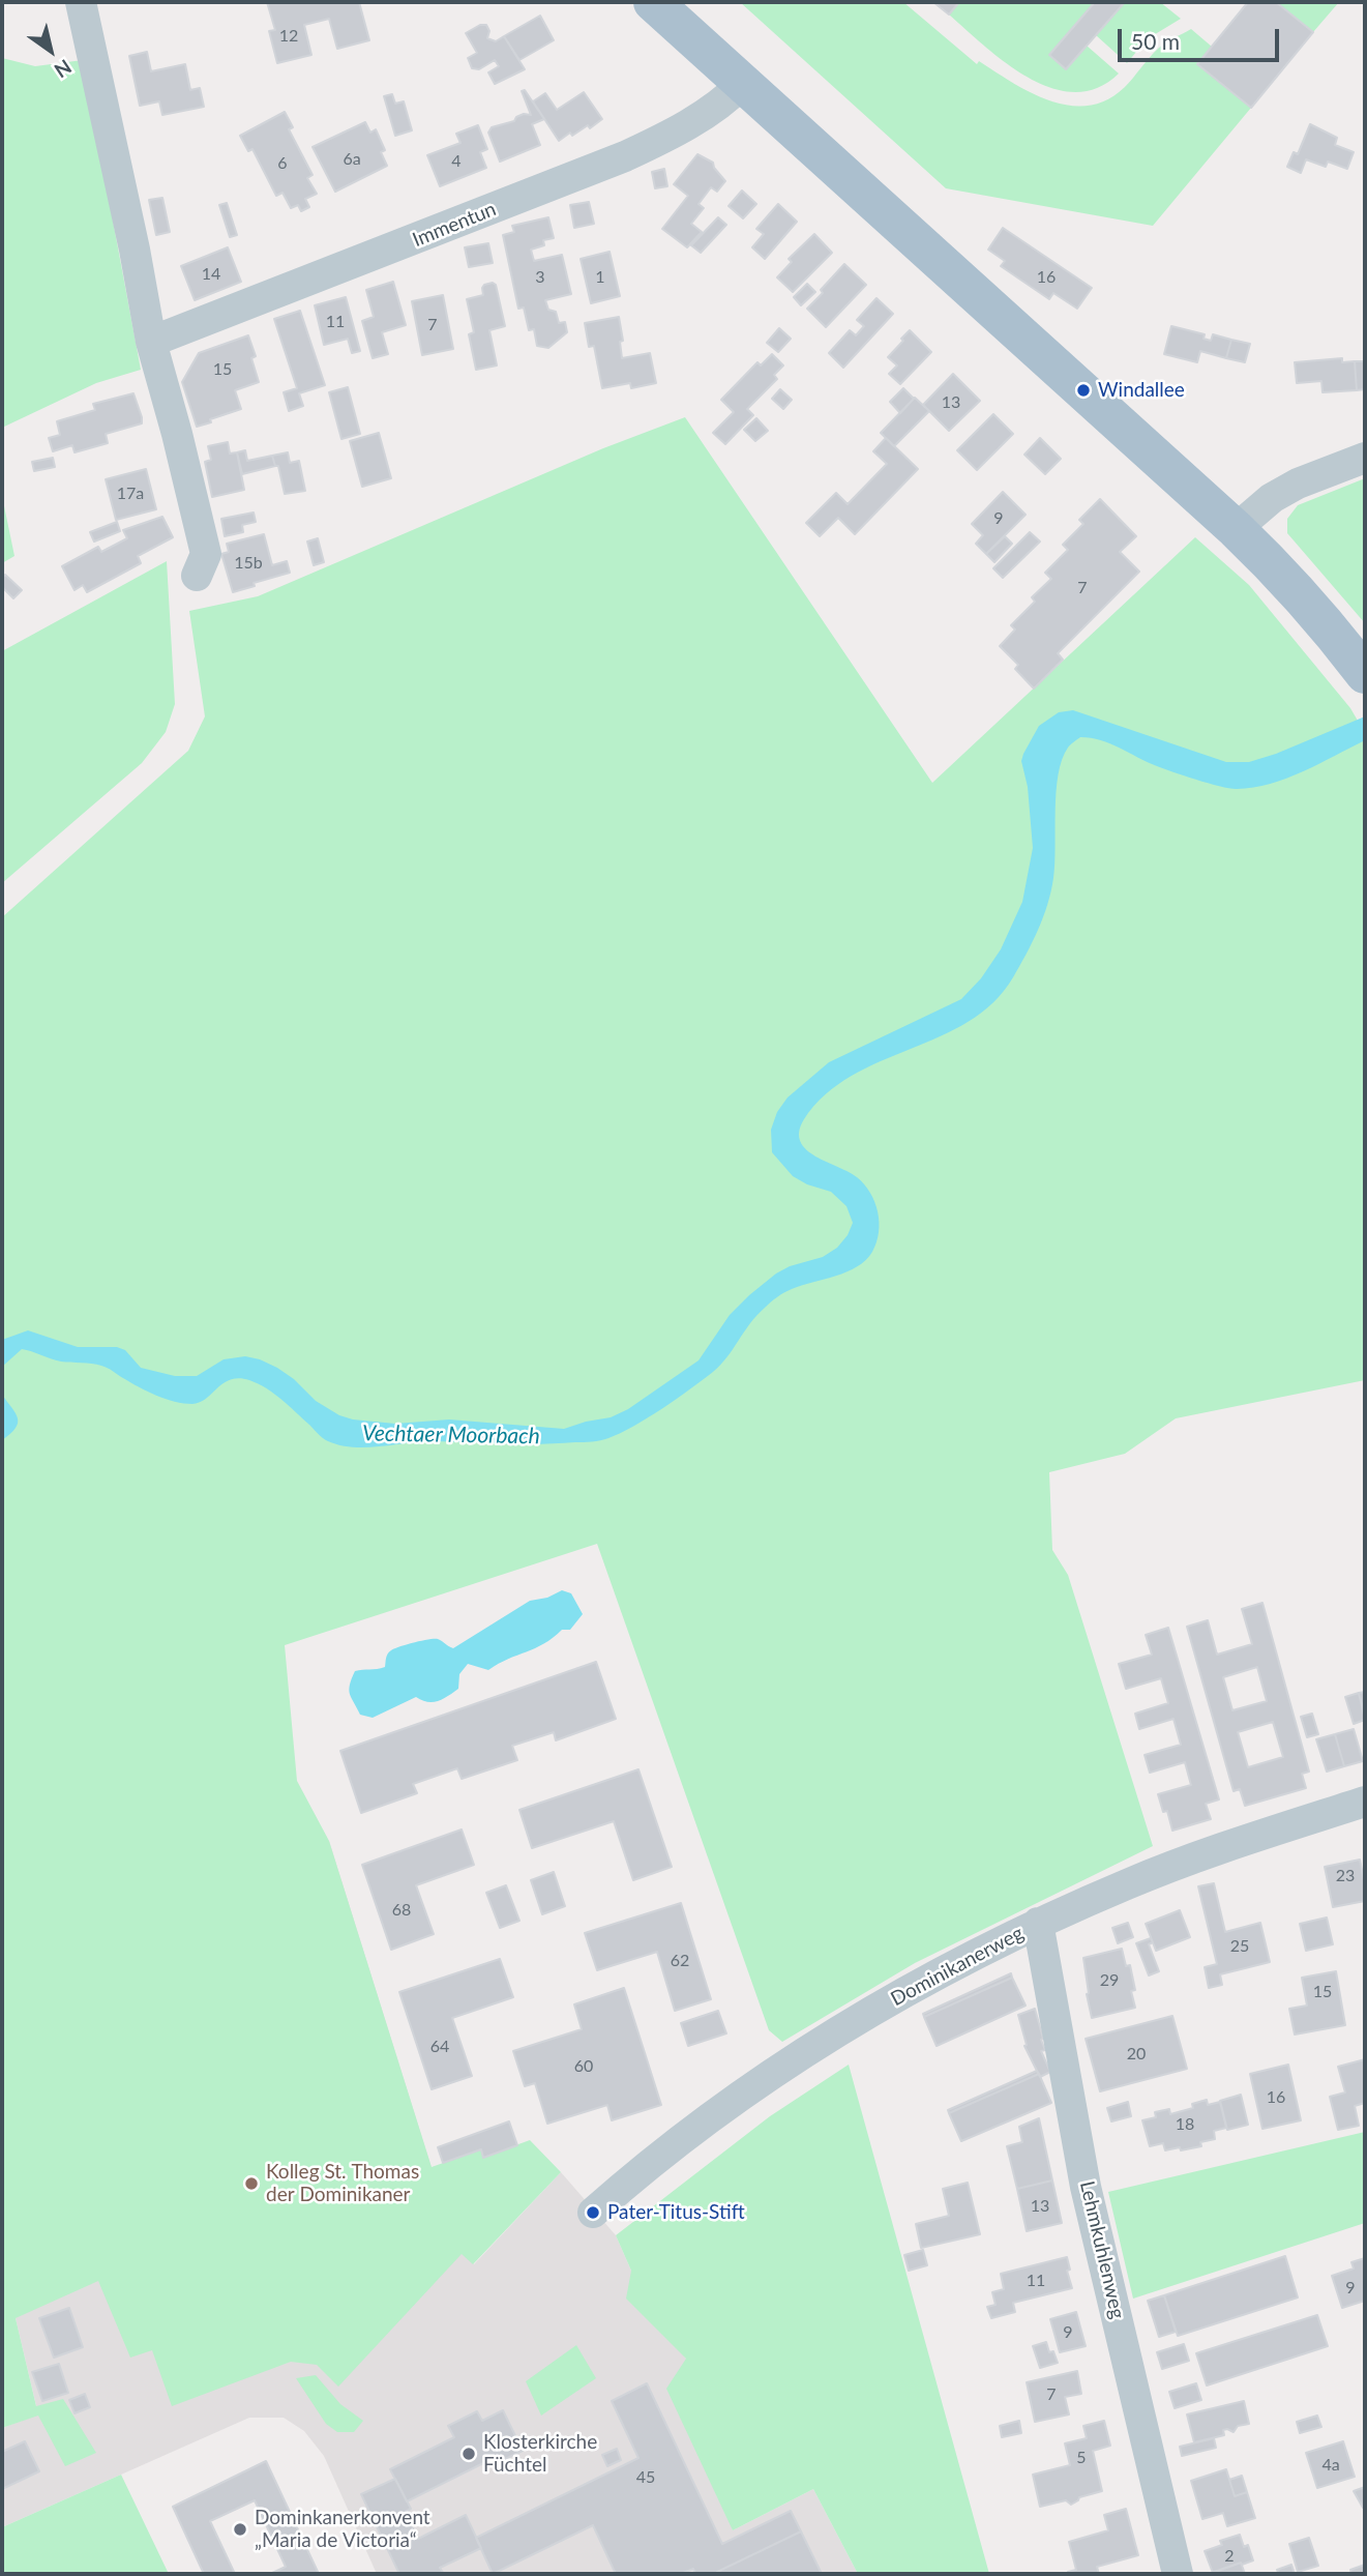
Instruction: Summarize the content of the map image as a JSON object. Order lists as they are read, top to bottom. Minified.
{"streets":{"street":["Immentun","Dominikanerweg","Lehmkuhlenweg"]},"crossings":[["Dominikanerweg","Lehmkuhlenweg"]],"water":["Vechtaer Moorbach"],"places":["Windallee","Kolleg St. Thomas der Dominikaner","Pater-Titus-Stift","Klosterkirche Füchtel","Dominkanerkonvent „Maria de Victoria“"],"house_numbers":["12","6a","4","6","14","3","1","16","11","7","15","13","17a","9","15b","7","23","68","25","62","29","15","64","20","60","16","18","13","11","9","9","7","5","4a","45","2"],"scale_bar":"50 m","north":"bottom right"}
